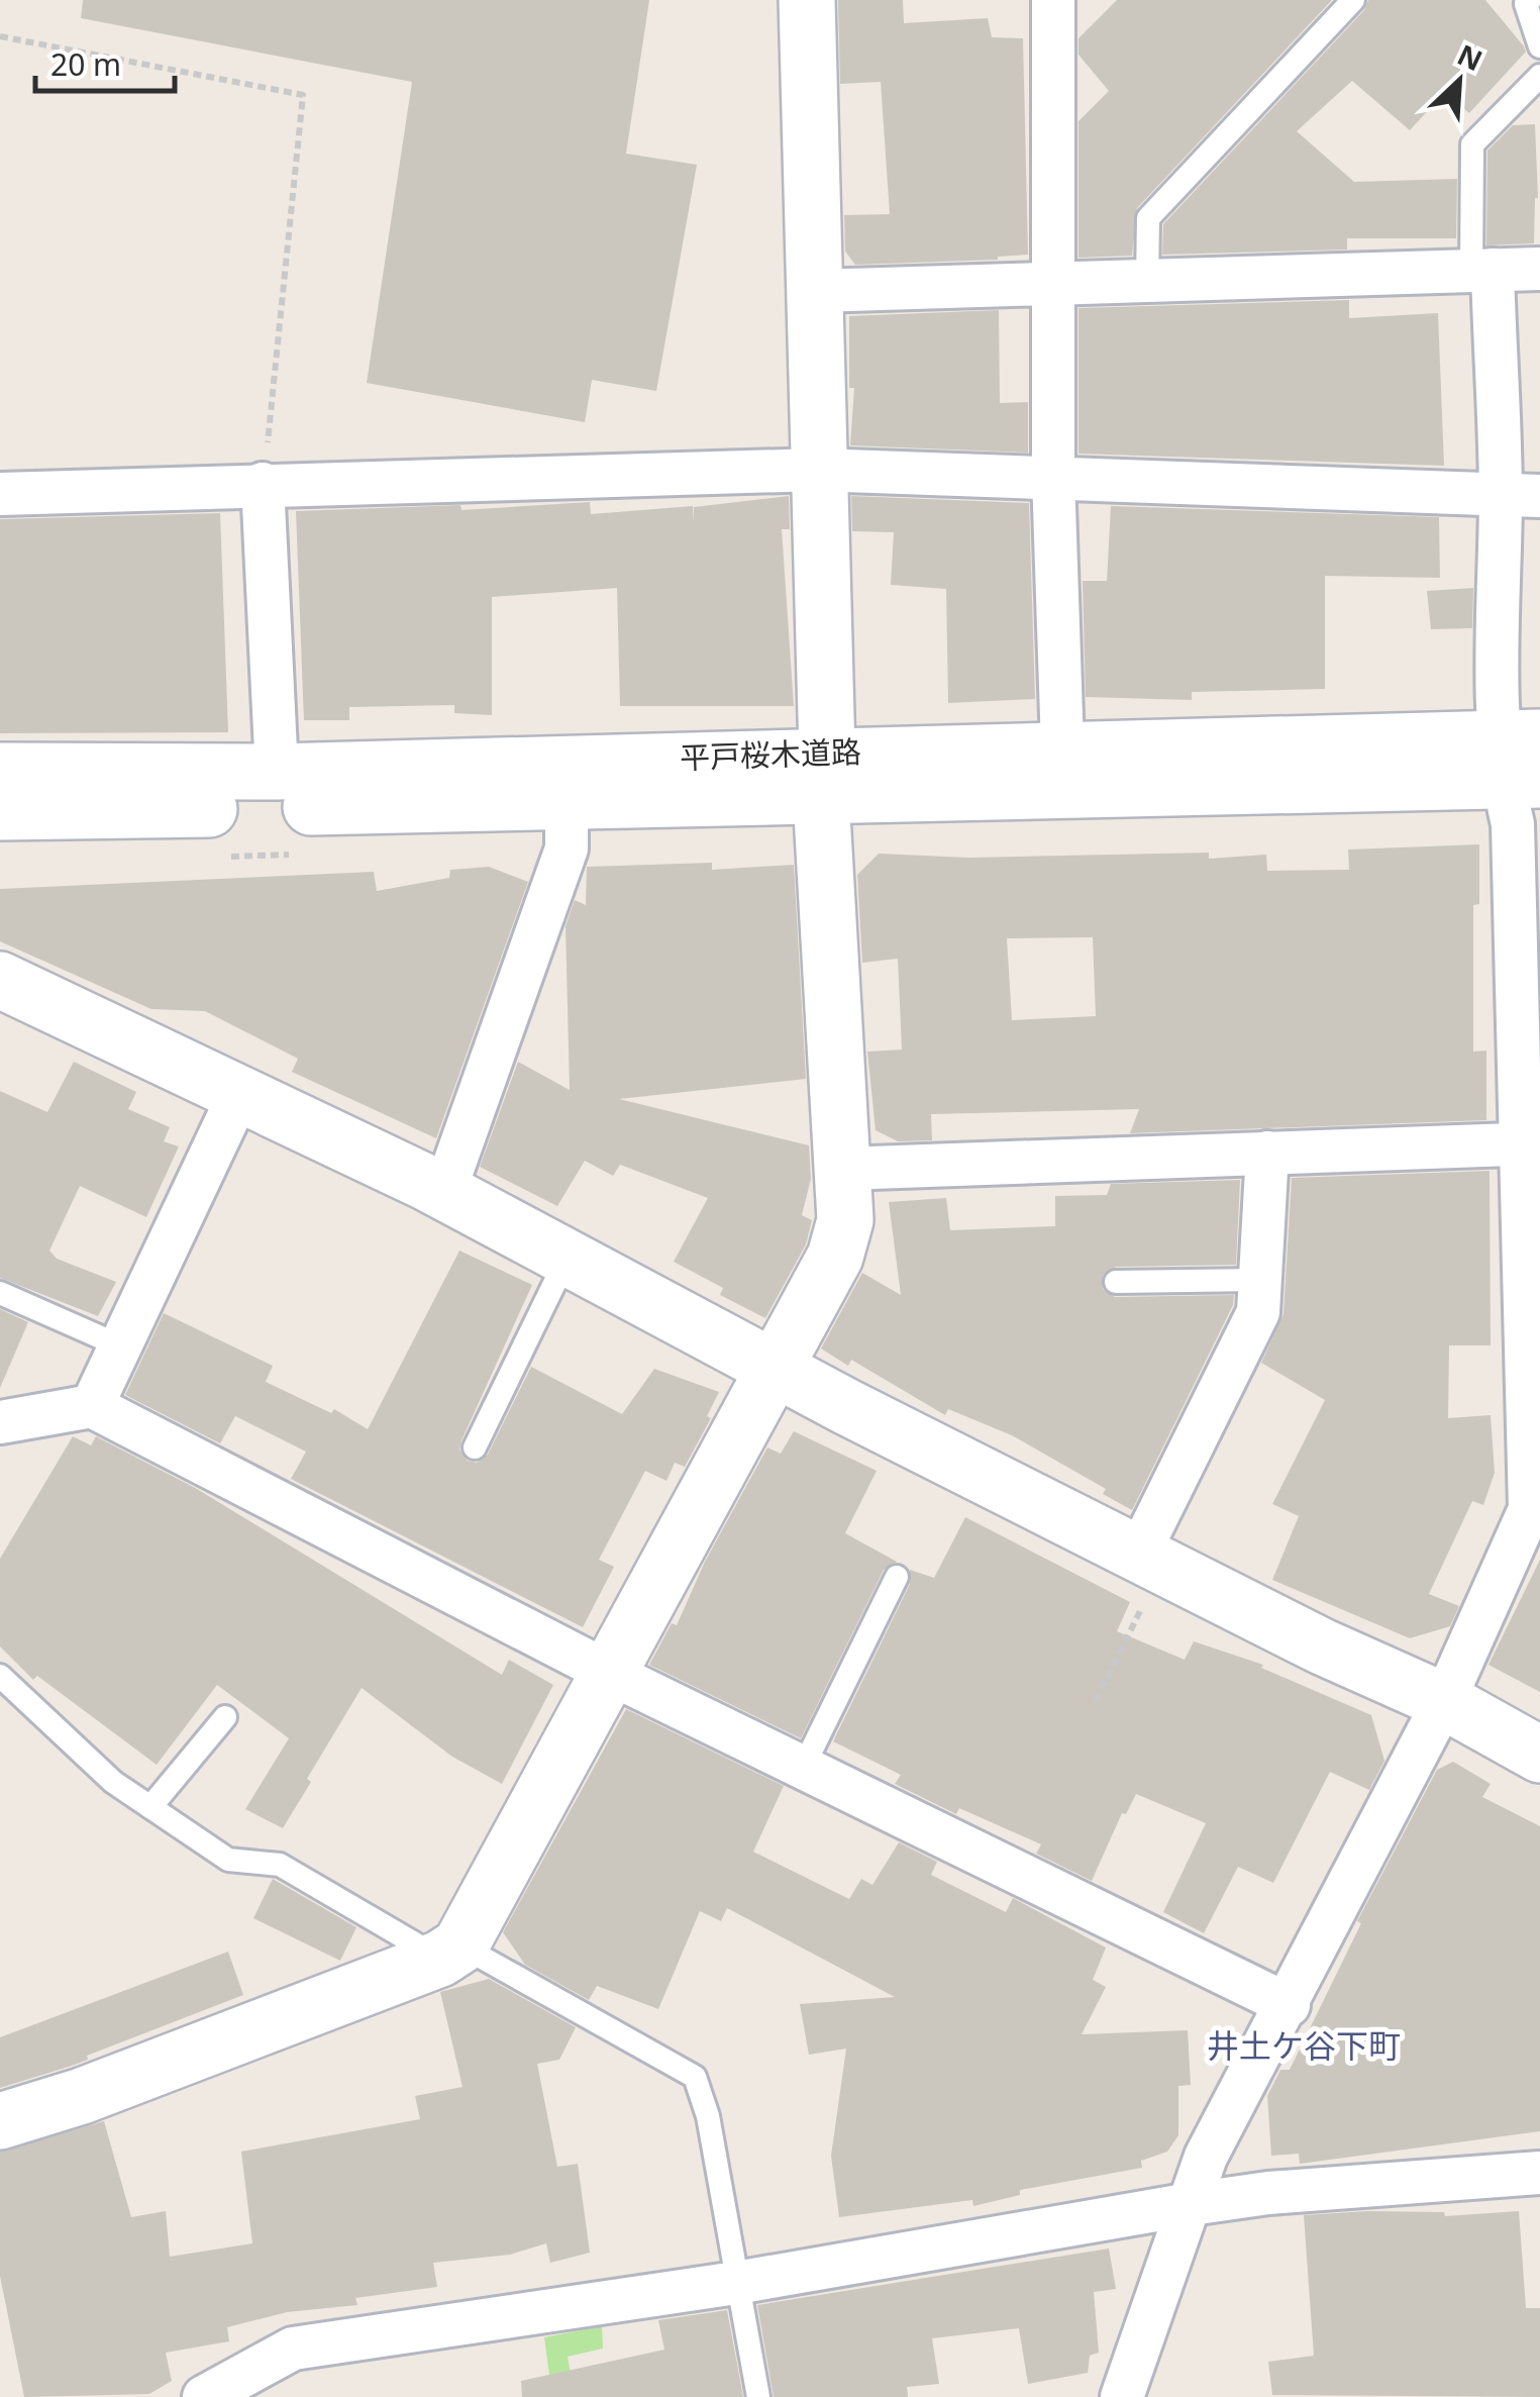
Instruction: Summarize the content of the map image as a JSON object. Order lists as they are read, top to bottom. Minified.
{"streets":{"street":["平戸桜木道路"]},"districts":["井土ケ谷下町"],"scale_bar":"20 m","north":"top right"}
